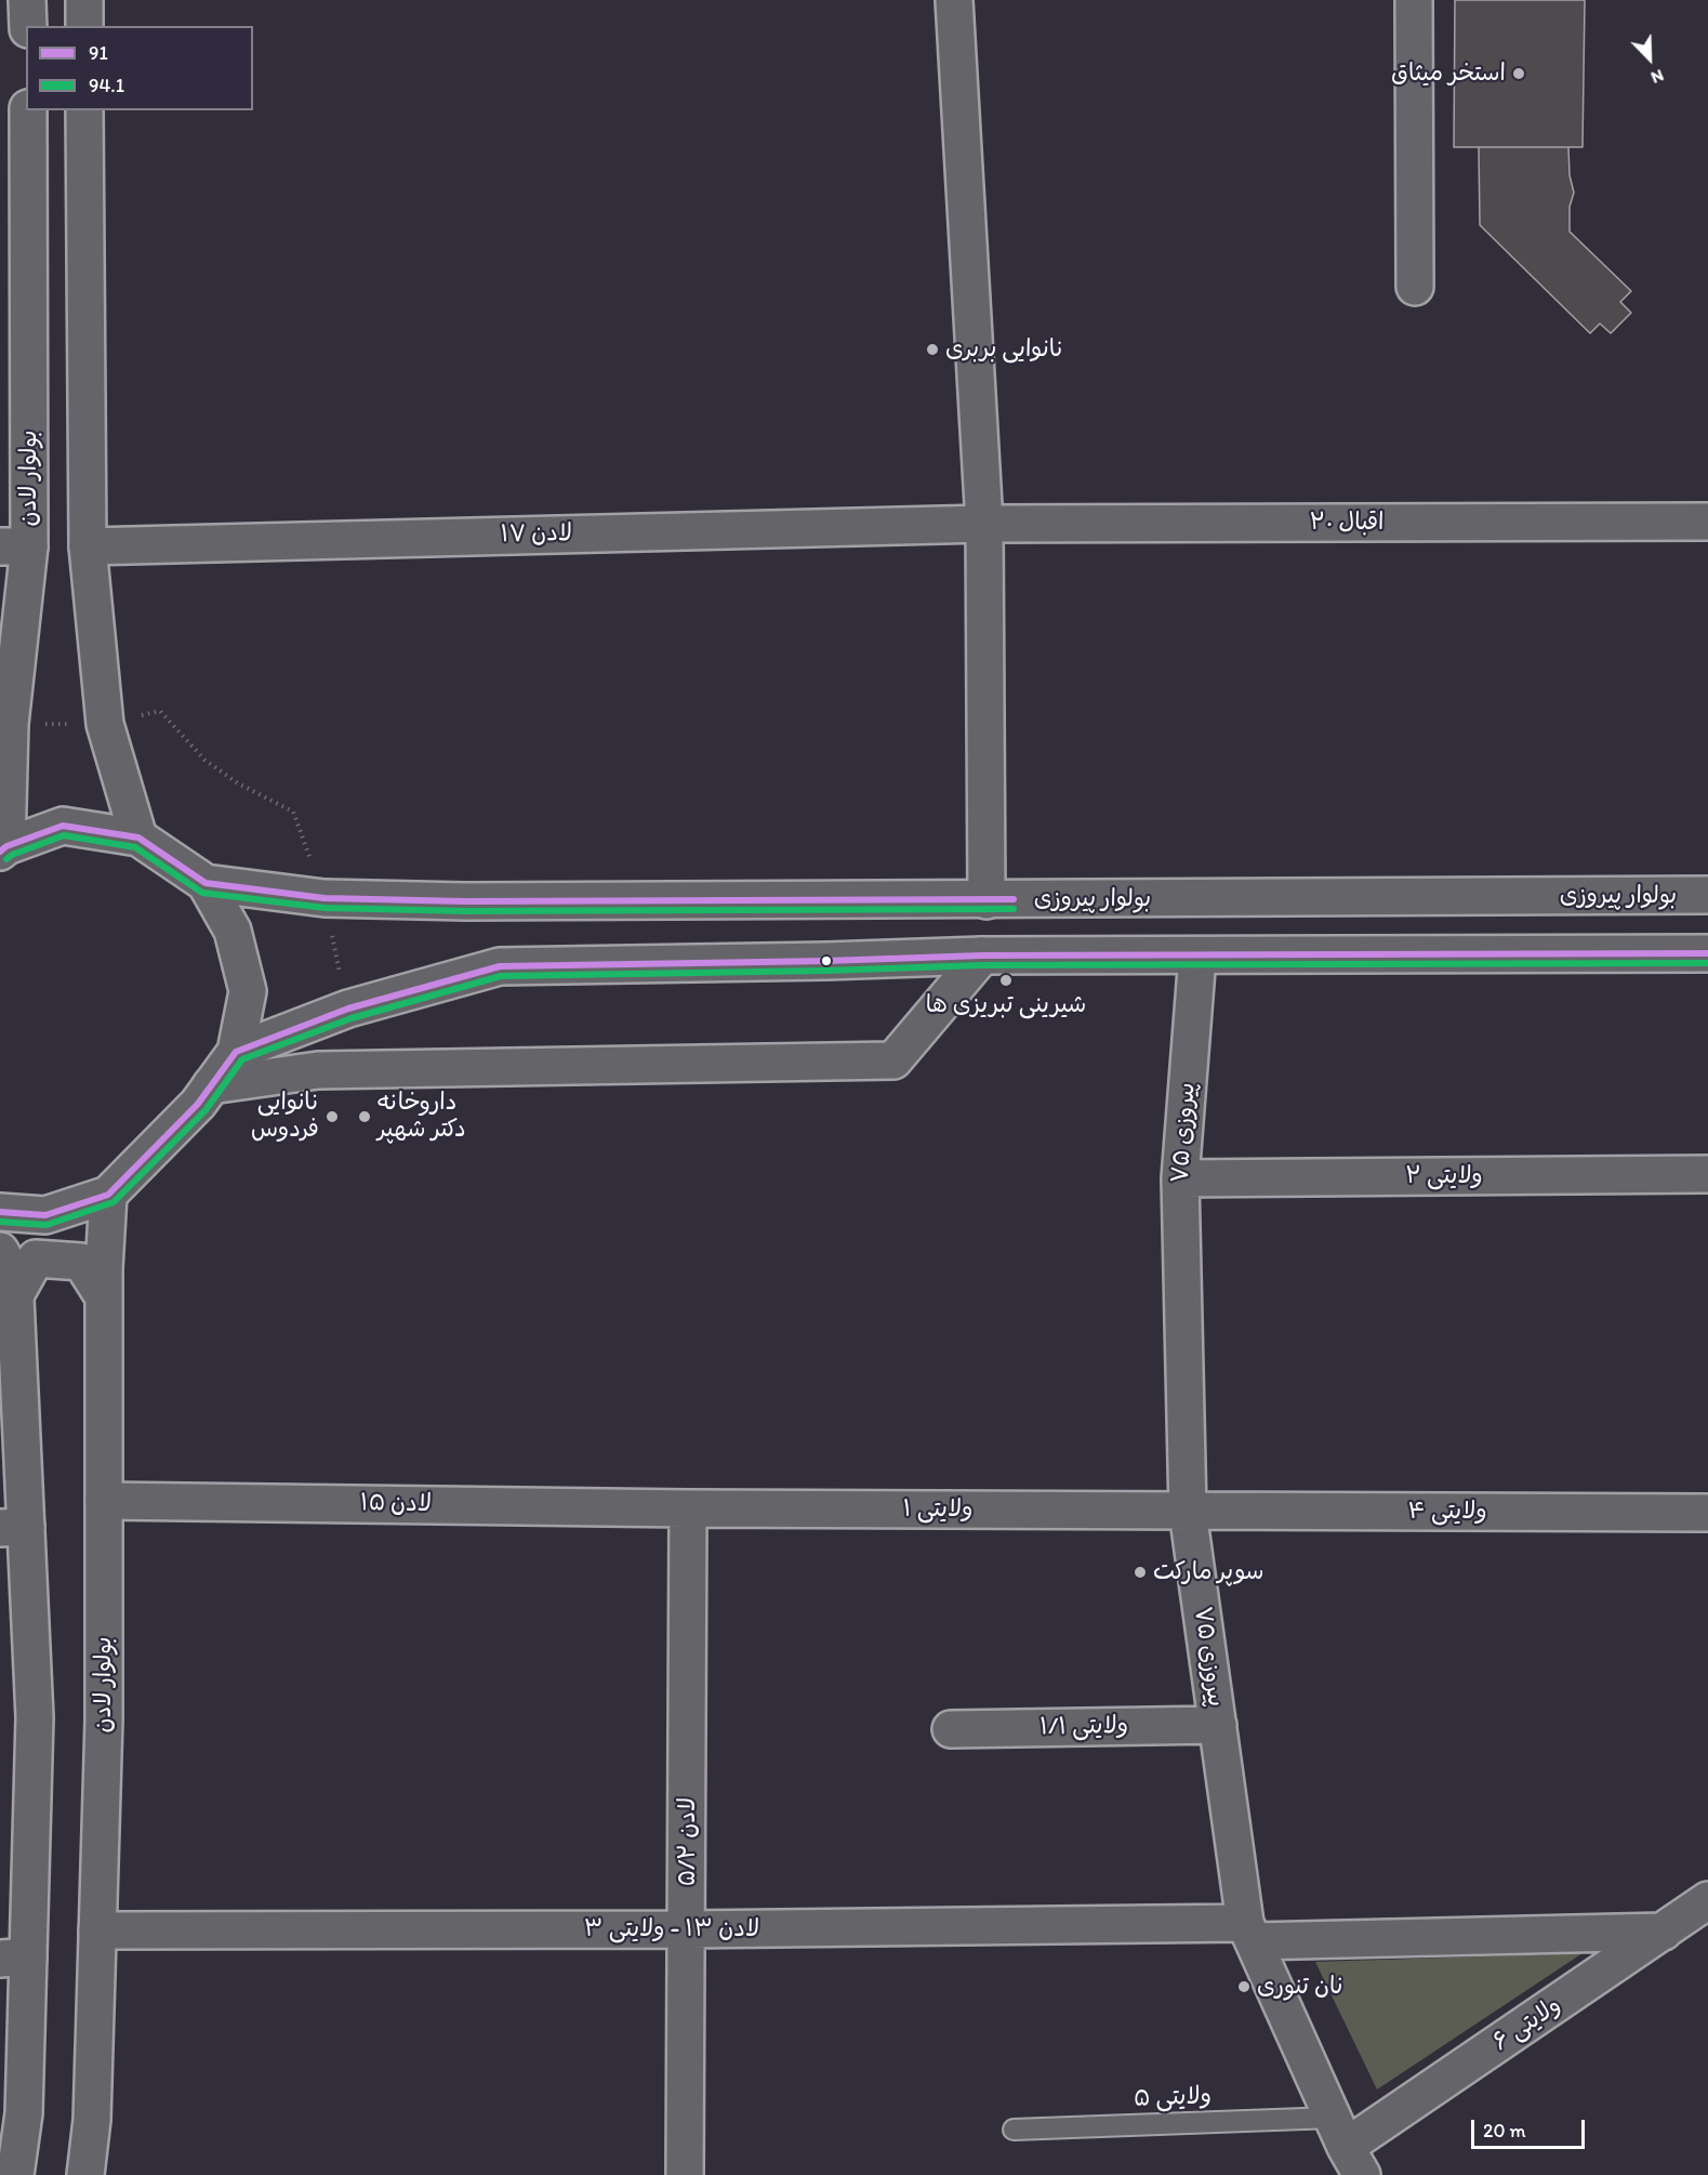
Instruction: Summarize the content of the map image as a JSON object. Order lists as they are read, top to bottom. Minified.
{"streets":{"street":["بولوار لادن","اقبال ۲۰","لادن ۱۷","بولوار پیروزی","پیروزی ۷۵","ولایتی ۲","لادن ۱۵","ولایتی ۱","ولایتی ۴","ولایتی ۱/۱","لادن ۵/۲","لادن ۱۳ - ولایتی ۳","ولایتی ۶"],"lane":["ولایتی ۵"]},"crossings":[["بولوار لادن","لادن ۱۵"],["بولوار لادن","لادن ۱۳ - ولایتی ۳"],["اقبال ۲۰","لادن ۱۷"],["پیروزی ۷۵","ولایتی ۲"],["پیروزی ۷۵","ولایتی ۱"],["پیروزی ۷۵","ولایتی ۴"],["پیروزی ۷۵","ولایتی ۱/۱"],["پیروزی ۷۵","لادن ۱۳ - ولایتی ۳"],["پیروزی ۷۵","ولایتی ۶"],["پیروزی ۷۵","ولایتی ۵"],["لادن ۱۵","ولایتی ۱"],["لادن ۱۵","لادن ۵/۲"],["ولایتی ۱","ولایتی ۴"],["ولایتی ۱","لادن ۵/۲"],["لادن ۵/۲","لادن ۱۳ - ولایتی ۳"],["لادن ۱۳ - ولایتی ۳","ولایتی ۶"],["ولایتی ۶","ولایتی ۵"]],"places":["استخر میثاق","نانوایی بربری","شیرینی تبریزی ها","نانوایی فردوس","داروخانه دکتر شهپر","سوپر مارکت","نان تنوری"],"lines":["transit line 91","transit line 94.1"],"legend":["91","94.1"],"scale_bar":"20 m","north":"bottom right"}
